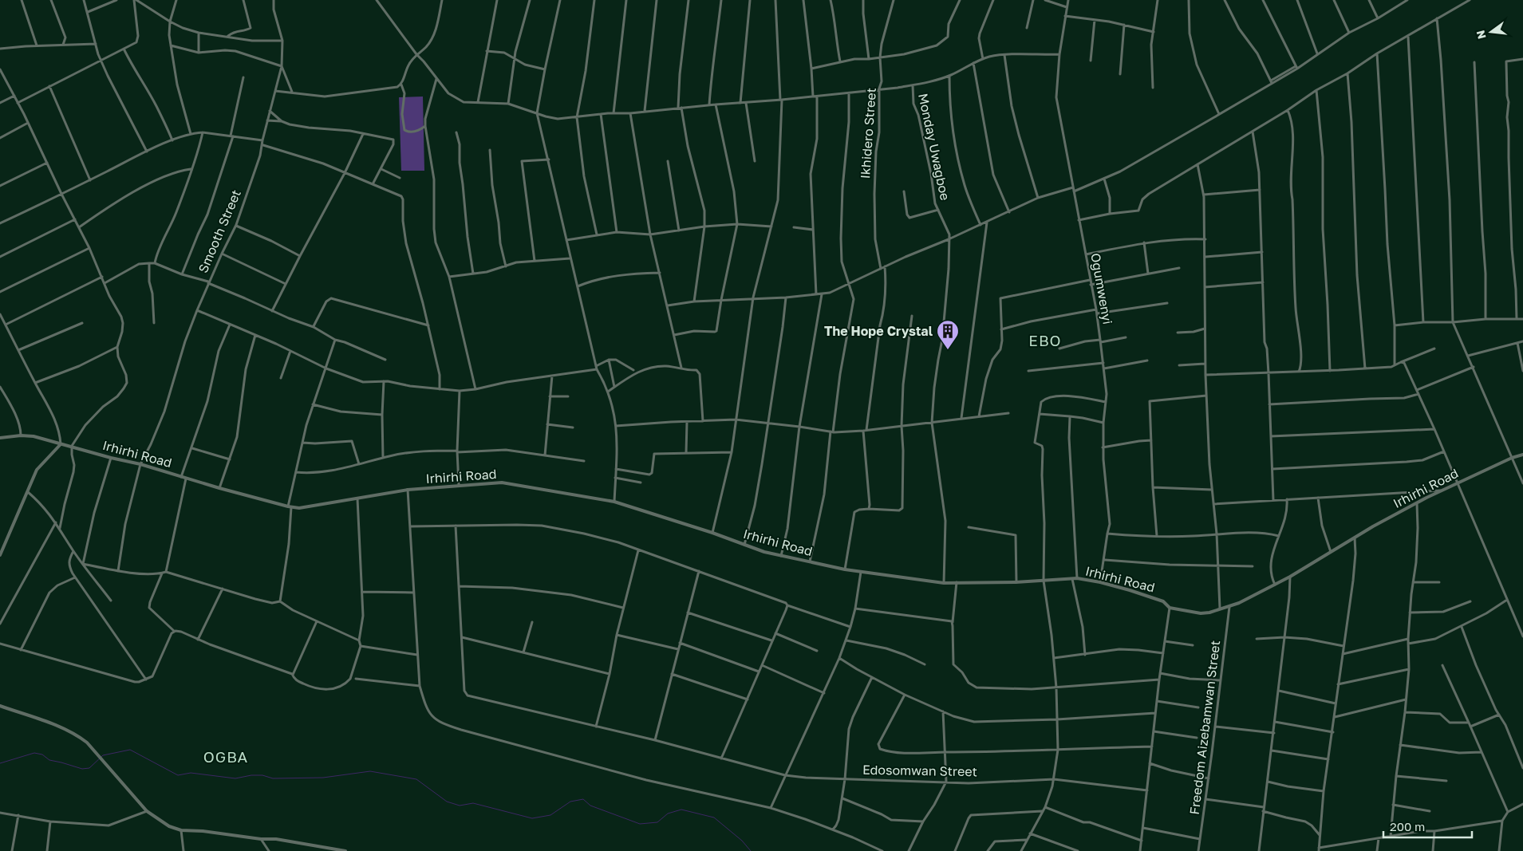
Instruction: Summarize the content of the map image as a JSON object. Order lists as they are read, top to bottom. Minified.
{"streets":{"street":["Ikhidero Street","Monday Uwagboe","Smooth Street","Ogumwenyi","Irhirhi Road","Freedom Aizebamwan Street","Edosomwan Street"]},"crossings":[["Monday Uwagboe","Irhirhi Road"],["Smooth Street","Irhirhi Road"],["Ogumwenyi","Irhirhi Road"],["Irhirhi Road","Freedom Aizebamwan Street"]],"districts":["EBO","OGBA"],"places":{"building":["The Hope Crystal"]},"scale_bar":"200 m","north":"left"}
